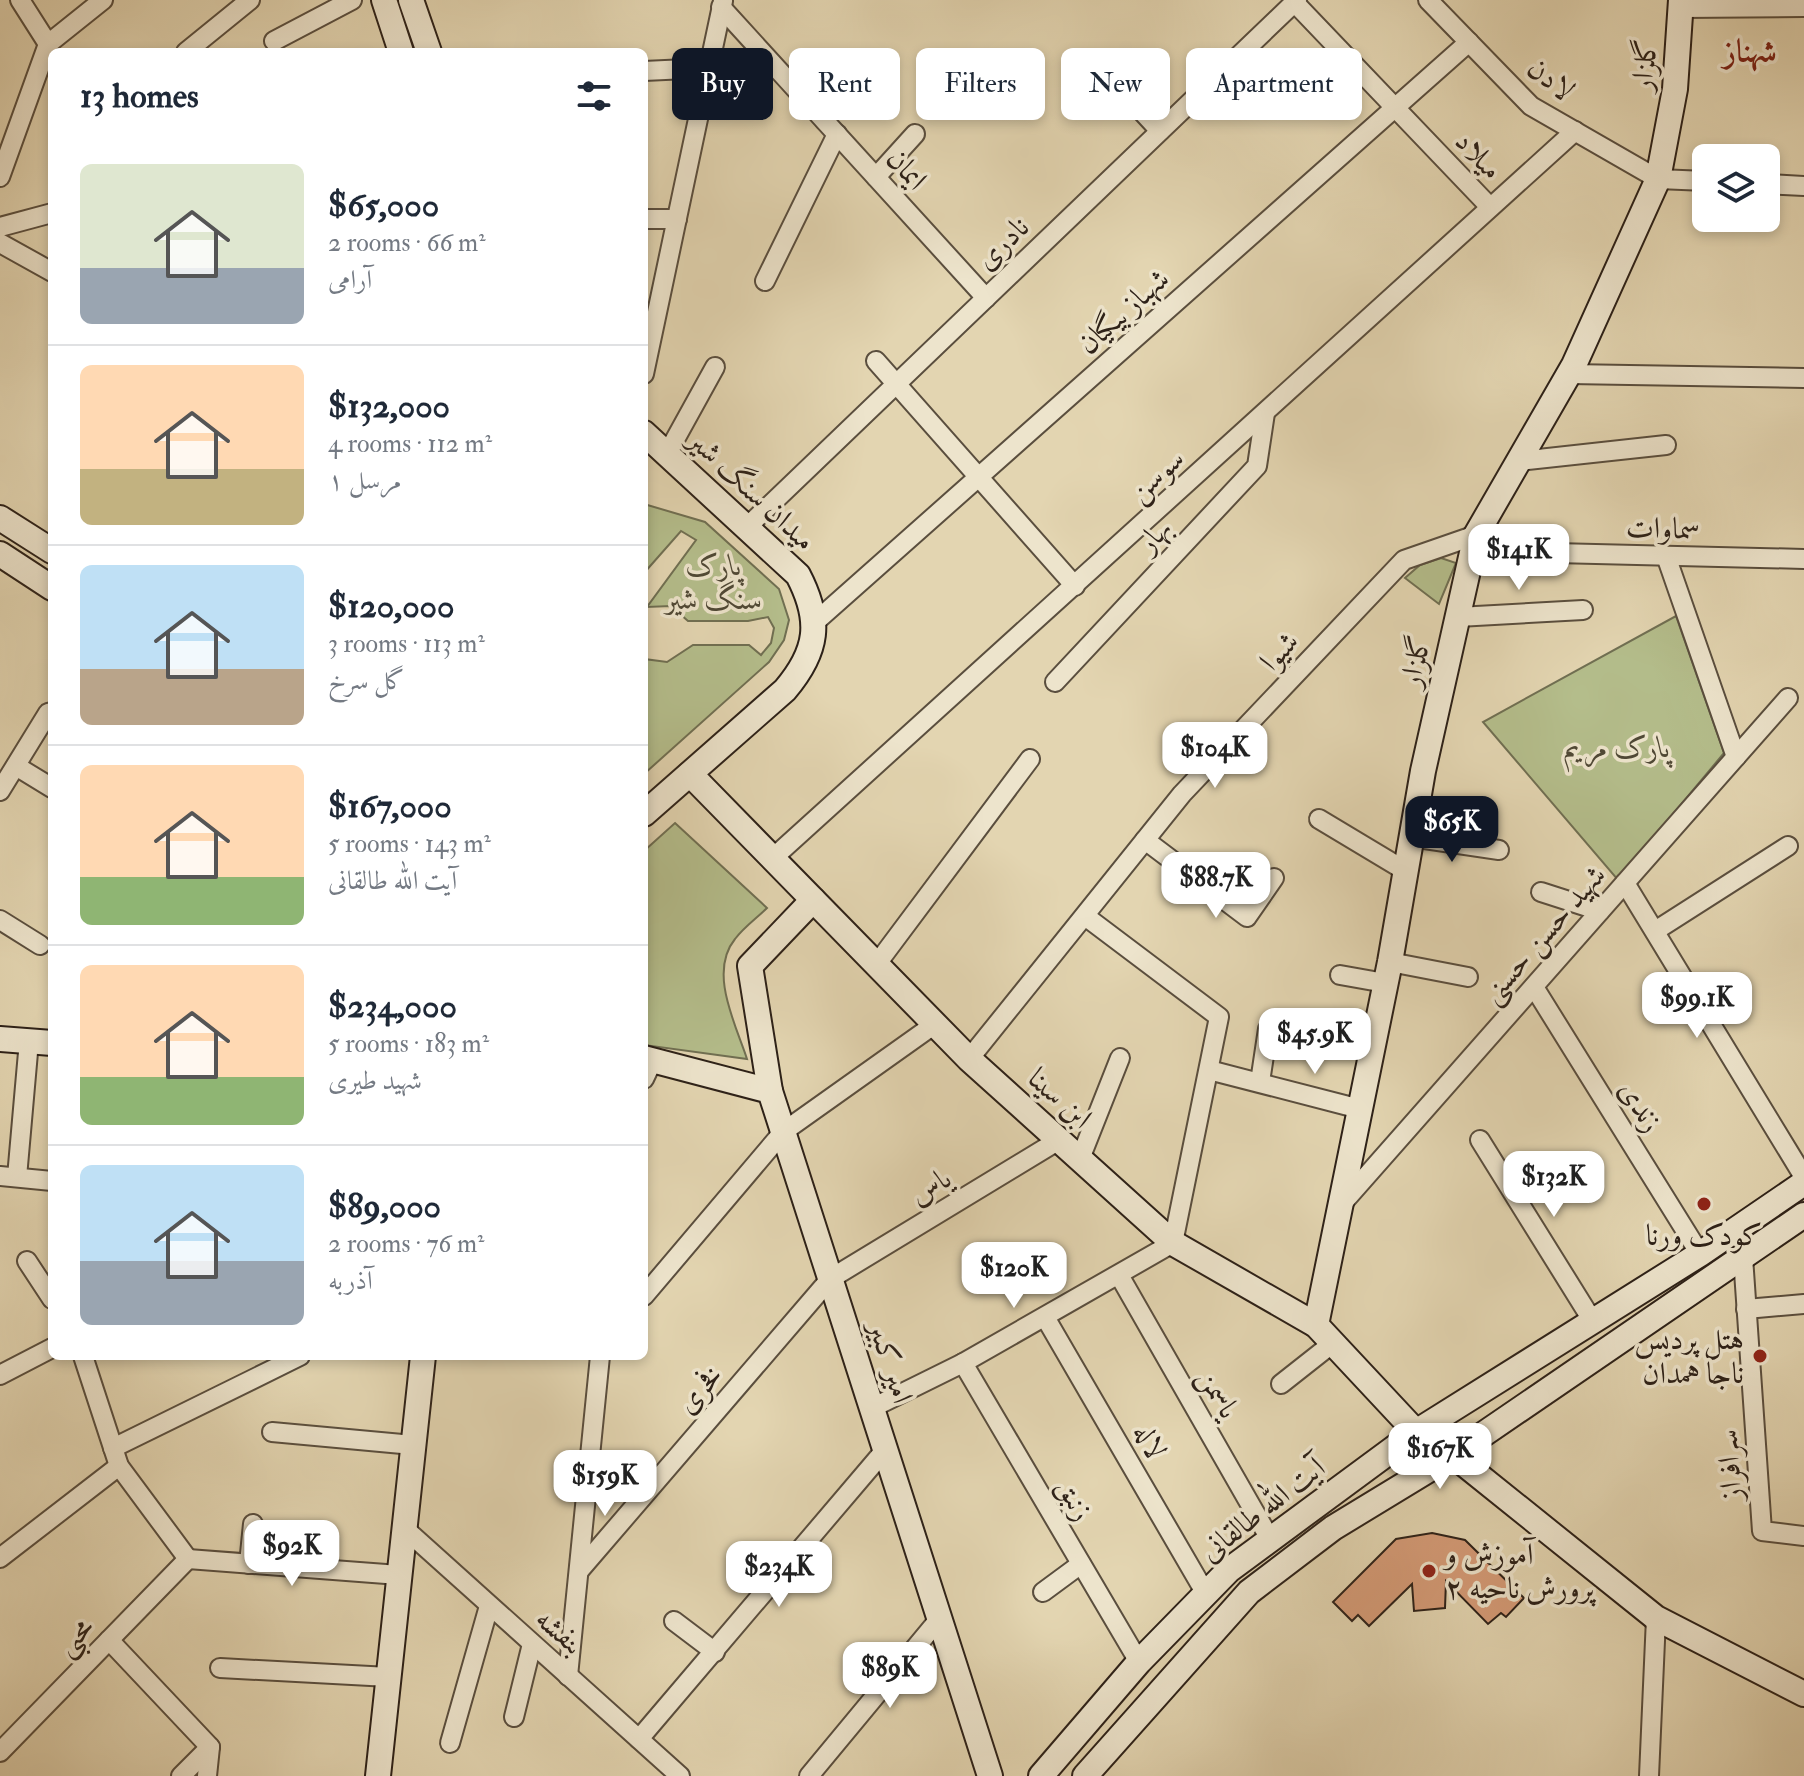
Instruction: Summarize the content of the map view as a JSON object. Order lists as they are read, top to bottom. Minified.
{"streets":{"main road":["گلزار","میدان سنگ شیر","ابن سینا","امیر کبیر","آیت الله طالقانی"],"street":["لادن","میلاد","ایمان","نادری","شهباز بیگیان","سوسن","سماوات","بهار","شیوا","شهید حسن حسنی","زندی","یاس","فخری","یاسمن","لاله","سرافراز","زنبق","بنفشه","محبی"]},"crossings":[["گلزار","لادن"],["گلزار","سماوات"],["گلزار","شیوا"],["گلزار","شهید حسن حسنی"],["گلزار","ابن سینا"],["لادن","شهباز بیگیان"],["لادن","سوسن"],["میلاد","نادری"],["میلاد","شهباز بیگیان"],["میلاد","سوسن"],["ایمان","نادری"],["نادری","میدان سنگ شیر"],["شهباز بیگیان","میدان سنگ شیر"],["سوسن","بهار"],["سوسن","ابن سینا"],["میدان سنگ شیر","ابن سینا"],["سماوات","شیوا"],["شیوا","ابن سینا"],["شهید حسن حسنی","زندی"],["ابن سینا","یاس"],["ابن سینا","امیر کبیر"],["ابن سینا","آیت الله طالقانی"],["زندی","آیت الله طالقانی"],["یاس","امیر کبیر"],["یاس","فخری"],["امیر کبیر","فخری"],["یاسمن","آیت الله طالقانی"],["لاله","آیت الله طالقانی"],["سرافراز","آیت الله طالقانی"],["زنبق","آیت الله طالقانی"]],"districts":["شهناز"],"parks":["پارک سنگ شیر","پارک مریم"],"places":["کودک ورنا","هتل پردیس ناجا همدان","آموزش و پرورش ناحیه ۲"],"page":{"chip":["Buy","Rent","Filters","New","Apartment"],"heading":"13 homes","list":[{"name":"$65,000","note":"2 rooms · 66 m² · آرامی"},{"name":"$132,000","note":"4 rooms · 112 m² · مرسل ۱"},{"name":"$120,000","note":"3 rooms · 113 m² · گل سرخ"},{"name":"$167,000","note":"5 rooms · 143 m² · آیت الله طالقانی"},{"name":"$234,000","note":"5 rooms · 183 m² · شهید طیری"},{"name":"$89,000","note":"2 rooms · 76 m² · آذربه"}],"price":["$141K","$104K","$65K","$88.7K","$99.1K","$45.9K","$132K","$120K","$167K","$159K","$92K","$234K","$89K"]}}
